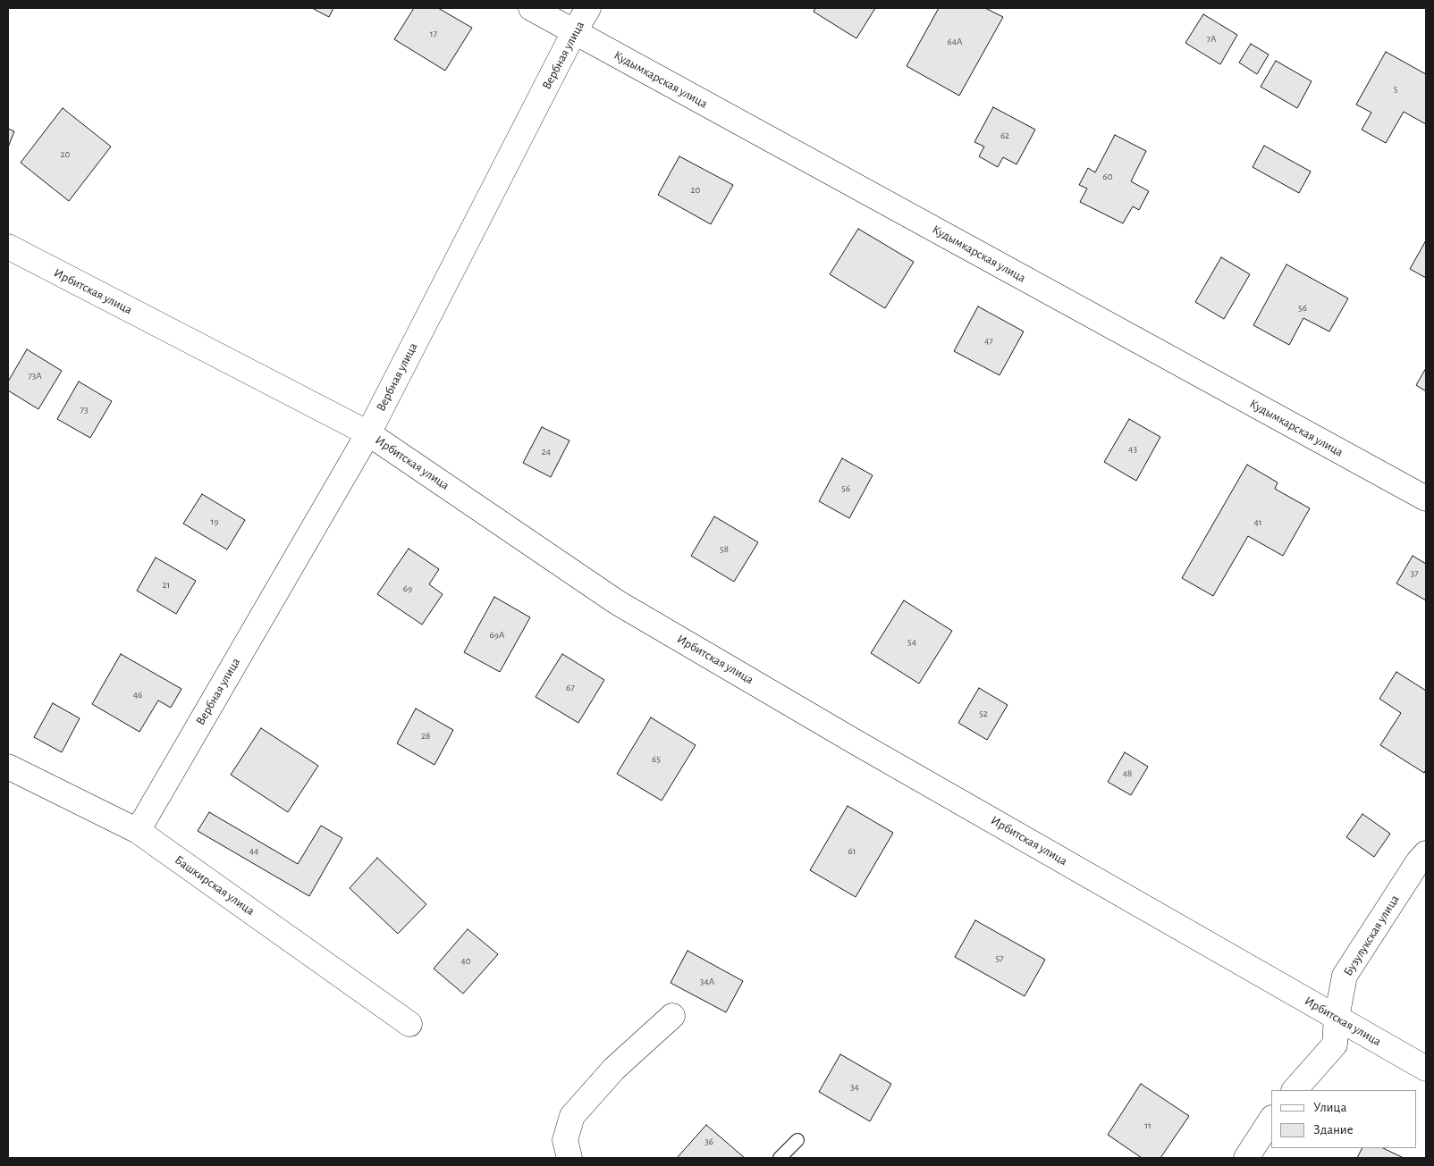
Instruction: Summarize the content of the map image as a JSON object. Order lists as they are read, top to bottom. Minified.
{"streets":{"street":["Вербная улица","Кудымкарская улица","Ирбитская улица","Башкирская улица","Бузулукская улица"]},"crossings":[["Вербная улица","Кудымкарская улица"],["Вербная улица","Ирбитская улица"],["Вербная улица","Башкирская улица"],["Ирбитская улица","Бузулукская улица"]],"house_numbers":["17","7А","64А","5","62","20","60","20","56","47","73А","73","43","24","56","19","41","58","37","21","69","69А","54","67","46","52","28","65","48","44","61","57","40","34А","34","11","36"],"legend":["Улица","Здание"]}
